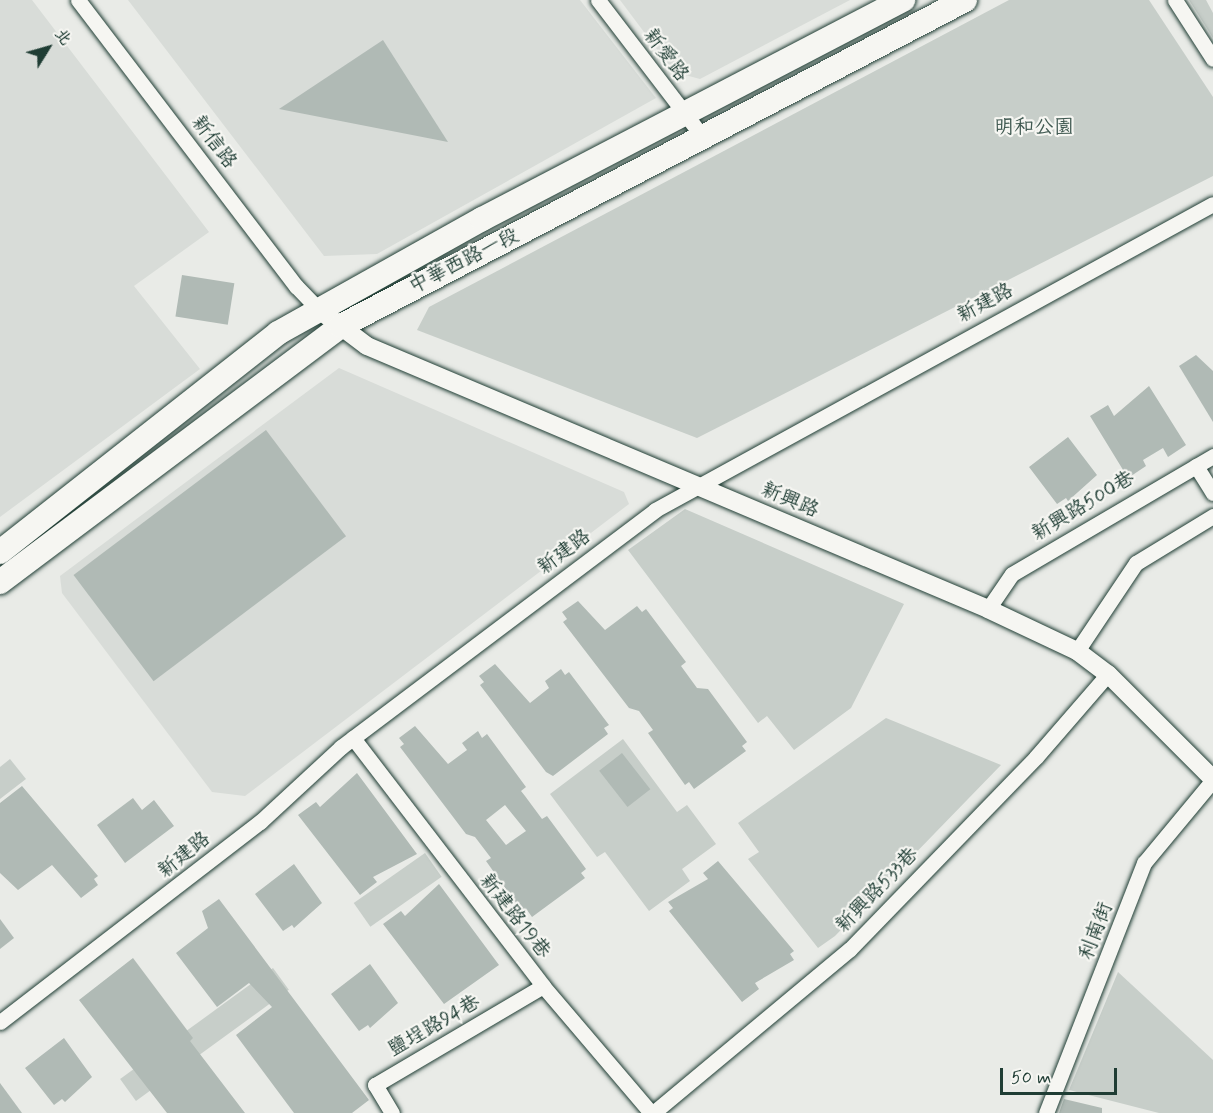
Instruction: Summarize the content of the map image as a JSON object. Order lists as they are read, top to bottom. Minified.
{"streets":{"main road":["中華西路一段"],"street":["新愛路","新信路","新建路","新興路","新興路500巷","新興路533巷","新建路19巷","利南街","鹽埕路94巷"]},"crossings":[["新愛路","中華西路一段"],["新信路","中華西路一段"],["新信路","新興路"],["中華西路一段","新興路"],["新建路","新興路"],["新建路","新建路19巷"],["新興路","新興路500巷"],["新興路","新興路533巷"],["新興路","利南街"],["新興路533巷","新建路19巷"],["新建路19巷","鹽埕路94巷"]],"parks":["明和公園"],"scale_bar":"50 m","north":"top right"}
